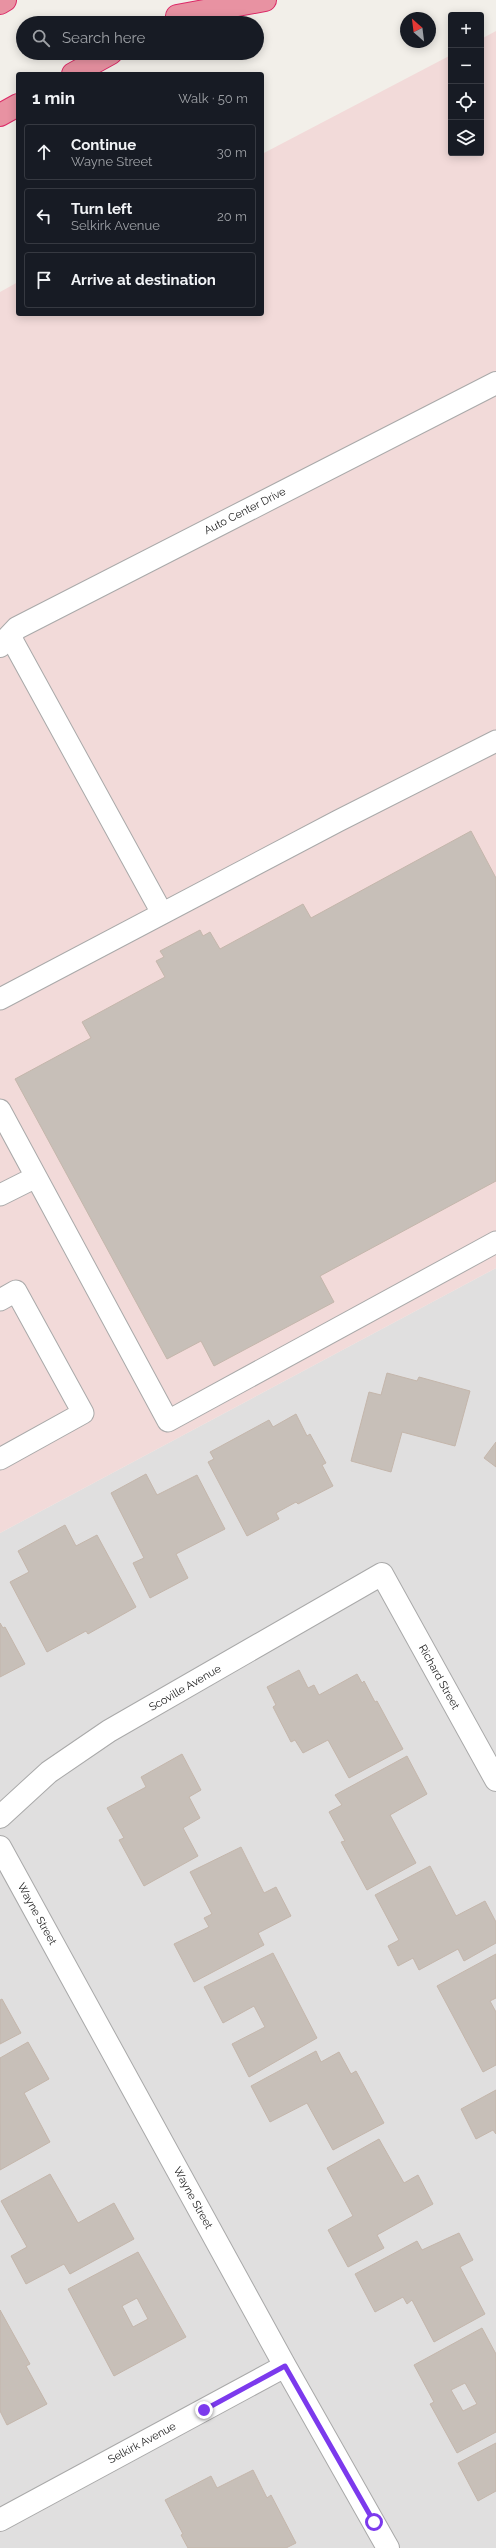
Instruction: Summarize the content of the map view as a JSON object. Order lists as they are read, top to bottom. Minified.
{"streets":{"street":["Auto Center Drive","Richard Street","Scoville Avenue","Wayne Street","Selkirk Avenue"]},"crossings":[["Richard Street","Scoville Avenue"],["Wayne Street","Selkirk Avenue"]],"north":"top left","page":{"map_buttons":["+","−"],"search":"Search here","heading":["1 min","Walk · 50 m"],"list":[["Continue","Wayne Street","30 m"],["Turn left","Selkirk Avenue","20 m"],"Arrive at destination"]}}
